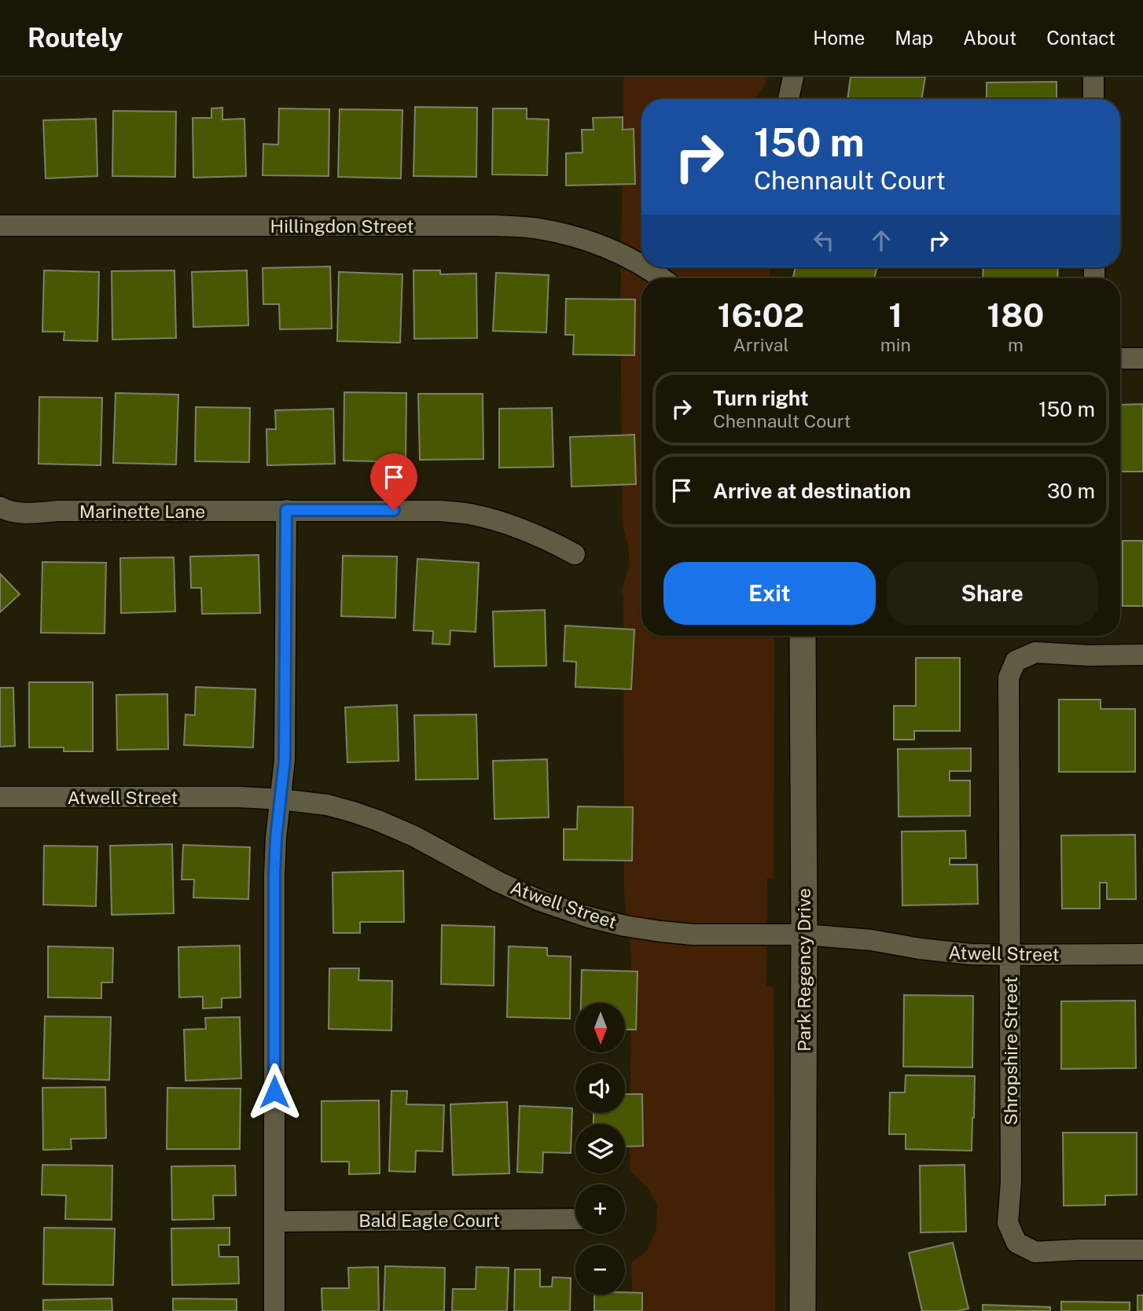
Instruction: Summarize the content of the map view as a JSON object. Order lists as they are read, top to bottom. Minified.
{"streets":{"street":["Hillingdon Street","Marinette Lane","Atwell Street","Park Regency Drive","Shropshire Street","Bald Eagle Court"]},"crossings":[["Atwell Street","Park Regency Drive"],["Atwell Street","Shropshire Street"]],"north":"bottom","page":{"header":"Routely","nav":["Home","Map","About","Contact"],"turn":["150 m","Chennault Court"],"eta":["16:02","Arrival","1","min","180","m"],"list":[{"name":"Turn right","note":"Chennault Court","value":"150 m"},{"name":"Arrive at destination","value":"30 m"}],"buttons":["Exit","Share"],"map_buttons":["+","−"]}}
